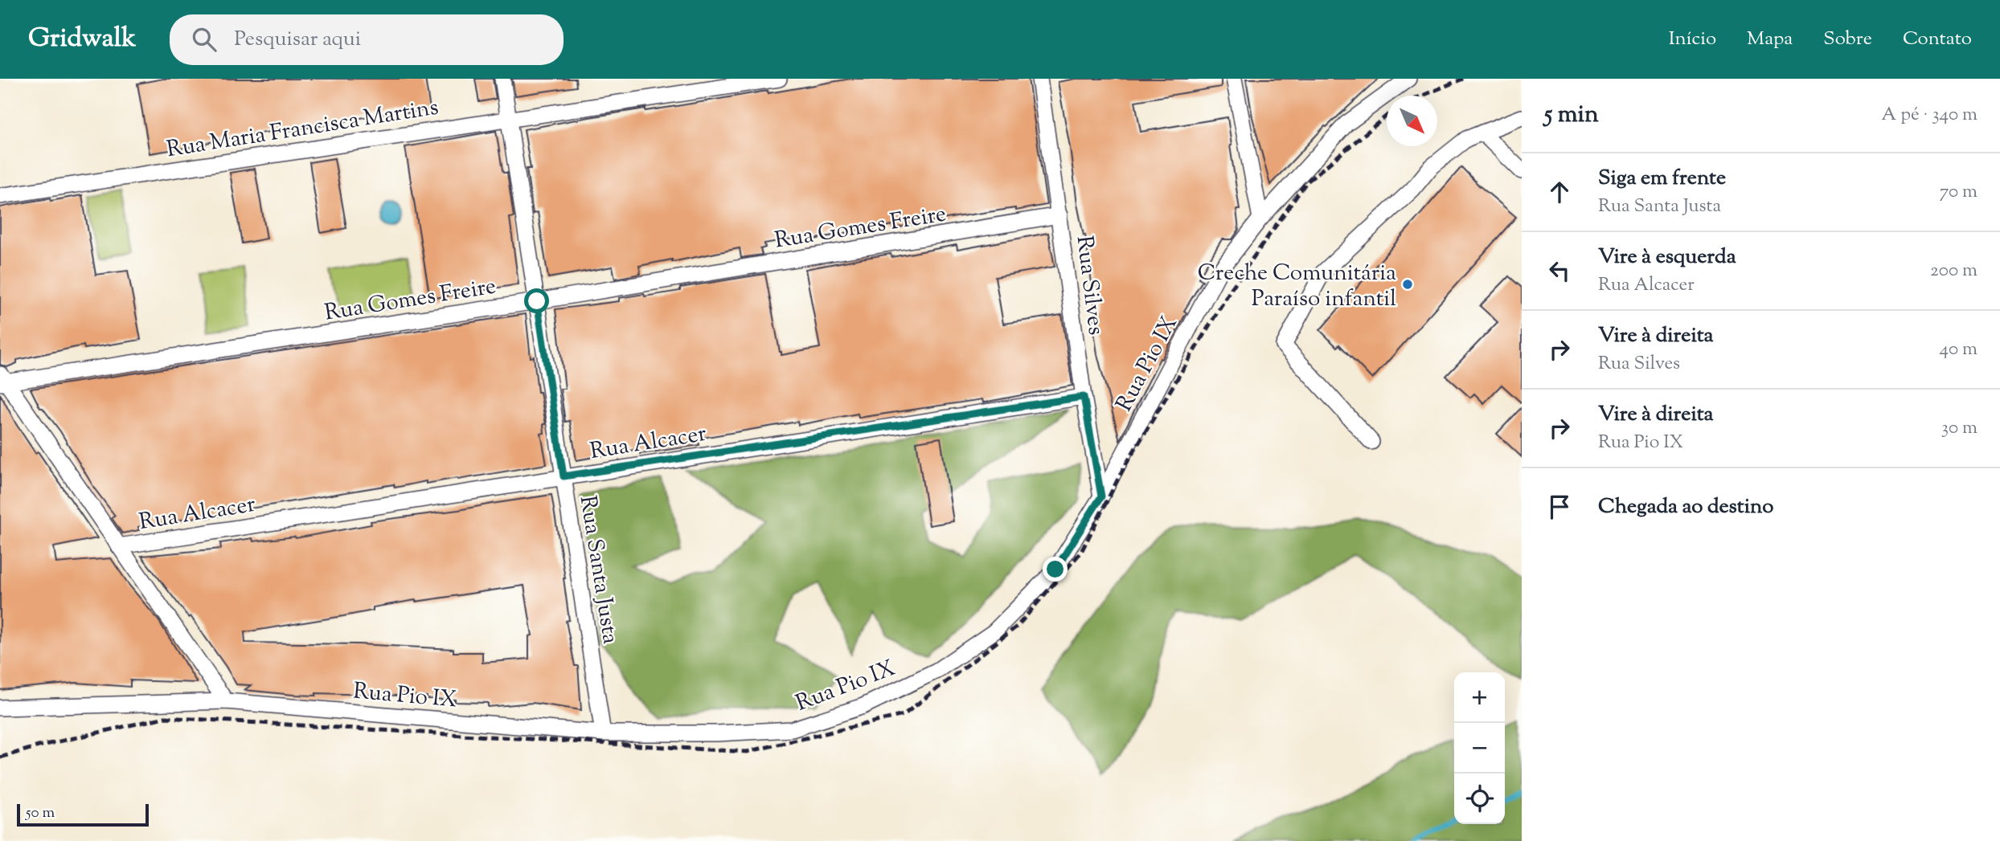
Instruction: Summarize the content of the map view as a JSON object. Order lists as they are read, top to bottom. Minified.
{"streets":{"street":["Rua Maria Francisca Martins","Rua Gomes Freire","Rua Silves","Rua Pio IX","Rua Alcacer","Rua Santa Justa"]},"crossings":[["Rua Maria Francisca Martins","Rua Santa Justa"],["Rua Gomes Freire","Rua Silves"],["Rua Gomes Freire","Rua Santa Justa"],["Rua Silves","Rua Pio IX"],["Rua Silves","Rua Alcacer"],["Rua Pio IX","Rua Santa Justa"],["Rua Alcacer","Rua Santa Justa"]],"places":["Creche Comunitária Paraíso infantil"],"scale_bar":"50 m","north":"bottom right","page":{"header":"Gridwalk","search":"Pesquisar aqui","nav":["Início","Mapa","Sobre","Contato"],"heading":["5 min","A pé · 340 m"],"list":[["Siga em frente","Rua Santa Justa","70 m"],["Vire à esquerda","Rua Alcacer","200 m"],["Vire à direita","Rua Silves","40 m"],["Vire à direita","Rua Pio IX","30 m"],"Chegada ao destino"],"map_buttons":["+","−"],"scale":"50 m"}}
